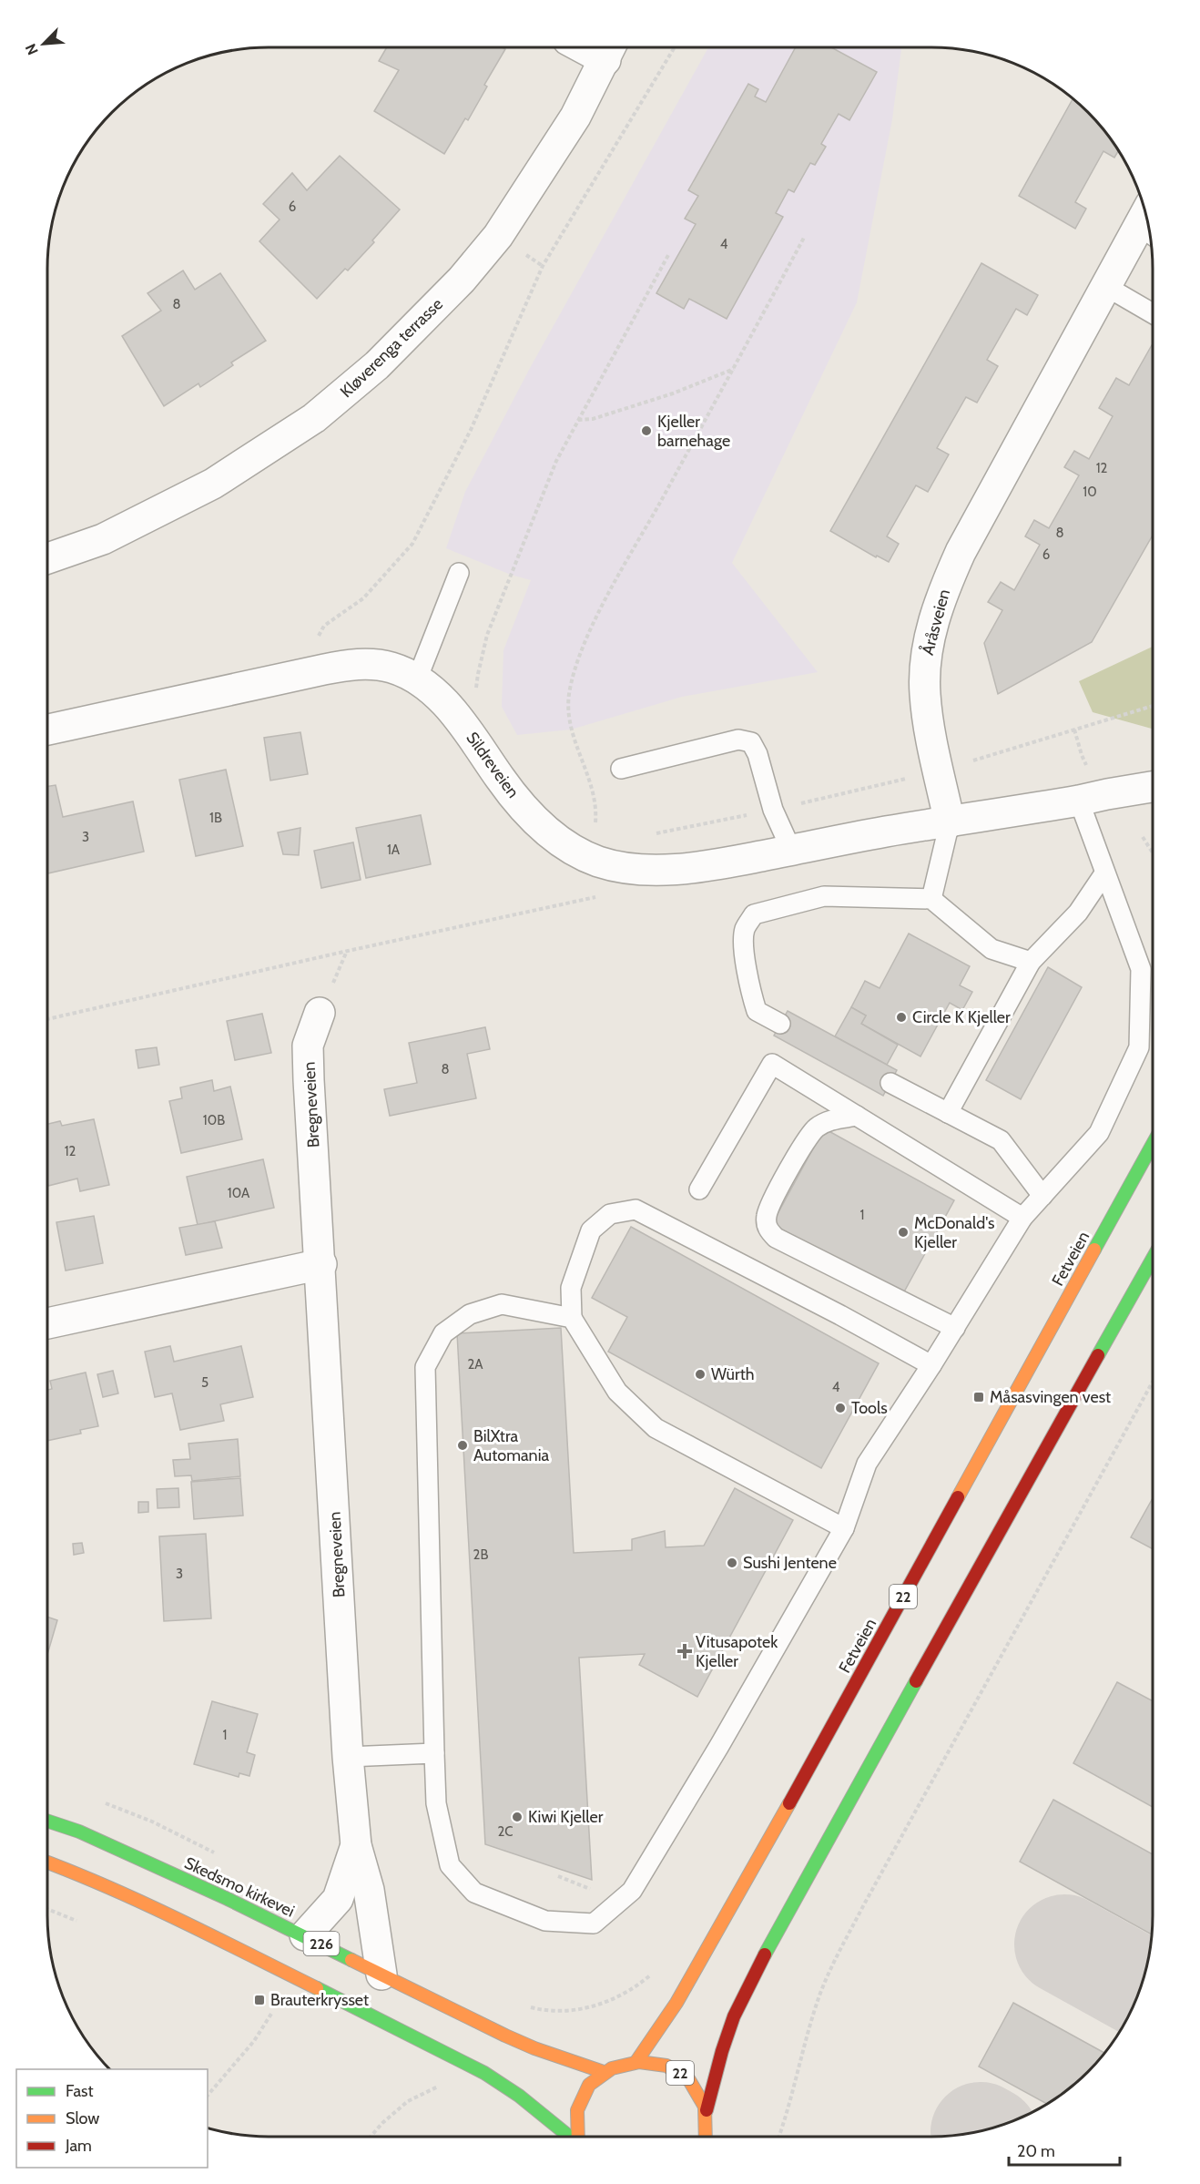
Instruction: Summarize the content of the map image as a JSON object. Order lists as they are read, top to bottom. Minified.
{"streets":{"highway":["Fetveien","22","Skedsmo kirkevei","226"],"street":["Kløverenga terrasse","Åråsveien","Sildreveien","Bregneveien"]},"crossings":[["Åråsveien","Sildreveien"],["Bregneveien","Skedsmo kirkevei"],["Fetveien","22"],["22","Skedsmo kirkevei"]],"places":{"other":["Kjeller barnehage","Circle K Kjeller","McDonald's Kjeller","Würth","Tools","BilXtra Automania","Sushi Jentene","Kiwi Kjeller"],"transit":["Måsasvingen vest","Brauterkrysset"],"health":["Vitusapotek Kjeller"]},"house_numbers":["6","4","8","12","10","8","6","1B","3","1A","8","10B","12","10A","1","2A","5","4","2B","3","1","2C"],"legend":["Fast","Slow","Jam"],"scale_bar":"20 m","north":"bottom left"}
